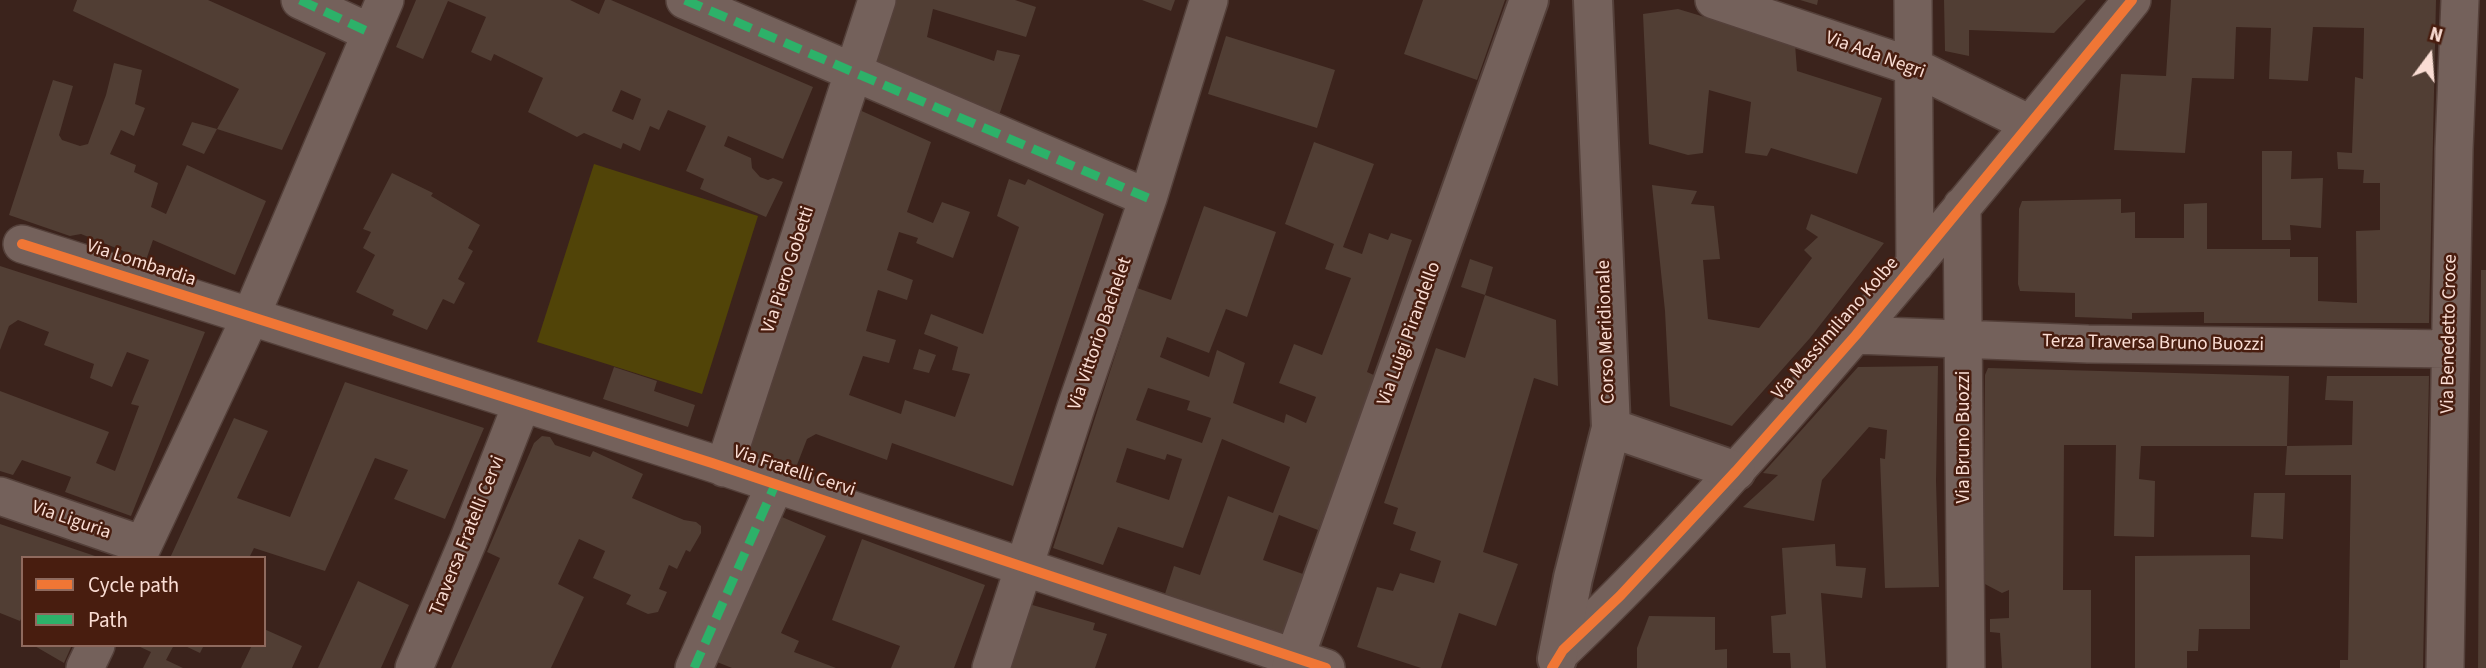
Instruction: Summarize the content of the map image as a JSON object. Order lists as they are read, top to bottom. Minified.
{"streets":{"street":["Via Ada Negri","Via Lombardia","Via Piero Gobetti","Via Massimiliano Kolbe","Corso Meridionale","Via Vittorio Bachelet","Via Luigi Pirandello","Via Benedetto Croce","Terza Traversa Bruno Buozzi","Via Bruno Buozzi","Via Fratelli Cervi","Via Liguria","Traversa Fratelli Cervi"]},"crossings":[["Via Ada Negri","Via Massimiliano Kolbe"],["Via Lombardia","Via Fratelli Cervi"],["Via Piero Gobetti","Via Fratelli Cervi"],["Via Massimiliano Kolbe","Corso Meridionale"],["Via Massimiliano Kolbe","Terza Traversa Bruno Buozzi"],["Via Massimiliano Kolbe","Via Bruno Buozzi"],["Via Vittorio Bachelet","Via Fratelli Cervi"],["Via Luigi Pirandello","Via Fratelli Cervi"],["Via Benedetto Croce","Terza Traversa Bruno Buozzi"],["Terza Traversa Bruno Buozzi","Via Bruno Buozzi"],["Via Fratelli Cervi","Traversa Fratelli Cervi"]],"legend":["Cycle path","Path"],"north":"top"}
